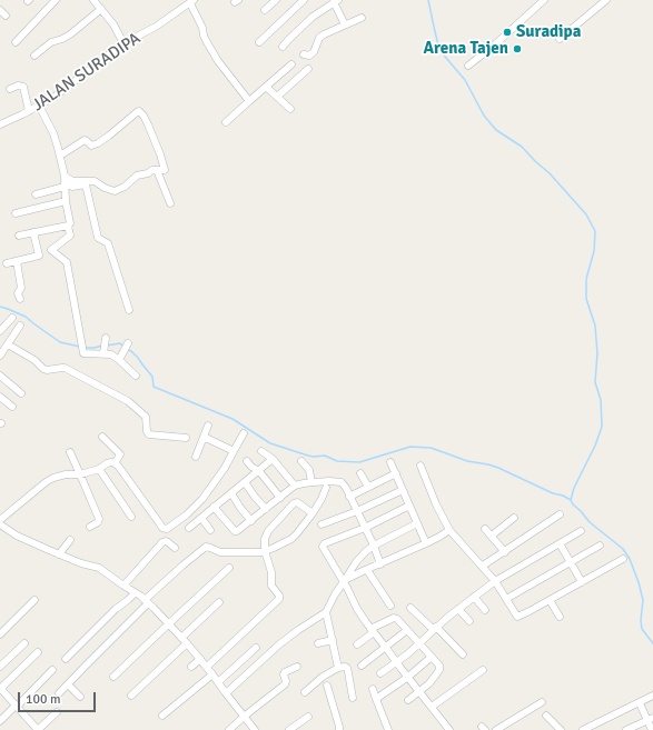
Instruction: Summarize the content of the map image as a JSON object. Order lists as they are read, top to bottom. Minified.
{"streets":{"street":["JALAN SURADIPA"]},"places":["Suradipa","Arena Tajen"],"scale_bar":"100 m"}
